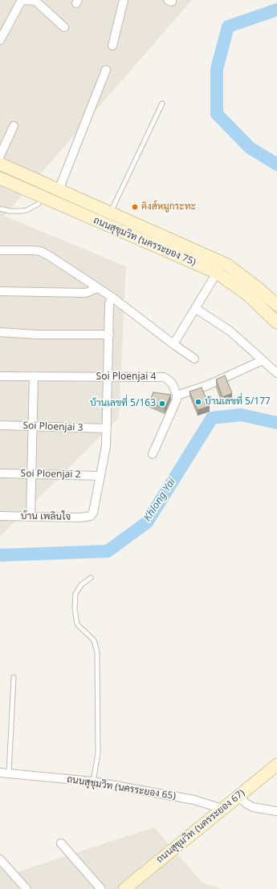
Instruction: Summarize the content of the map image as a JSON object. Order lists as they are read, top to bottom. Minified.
{"streets":{"street":["ถนนสุขุมวิท (นครระยอง 75)","Soi Ploenjai 4","Soi Ploenjai 3","Soi Ploenjai 2","บ้าน เพลินใจ","ถนนสุขุมวิท (นครระยอง 65)","ถนนสุขุมวิท (นครระยอง 67)"]},"crossings":[["Soi Ploenjai 2","บ้าน เพลินใจ"],["ถนนสุขุมวิท (นครระยอง 65)","ถนนสุขุมวิท (นครระยอง 67)"]],"water":["Khlong Yai"],"places":["คิงส์หมูกระทะ","บ้านเลขที่ 5/177","บ้านเลขที่ 5/163"]}
